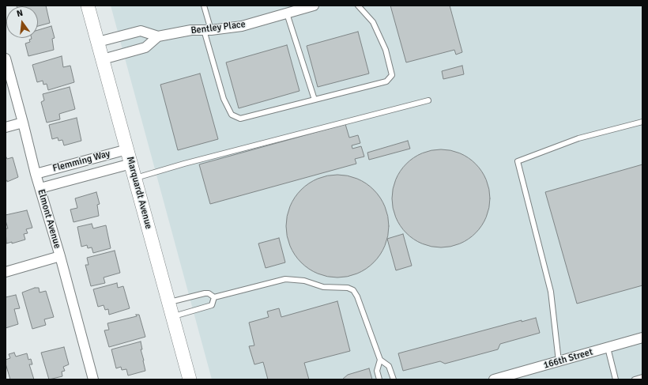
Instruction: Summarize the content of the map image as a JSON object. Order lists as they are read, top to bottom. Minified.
{"streets":{"main road":["Marquardt Avenue"],"street":["Bentley Place","Flemming Way","Elmont Avenue","166th Street"]},"crossings":[["Bentley Place","Marquardt Avenue"],["Flemming Way","Marquardt Avenue"],["Flemming Way","Elmont Avenue"]],"north":"top"}
